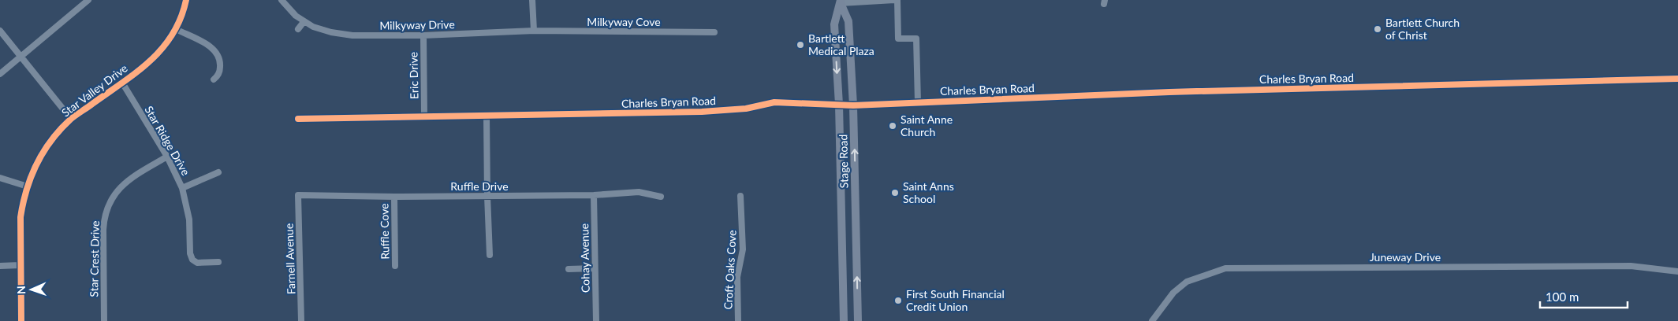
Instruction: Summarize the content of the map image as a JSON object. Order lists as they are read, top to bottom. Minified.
{"streets":{"main road":["Stage Road"],"street":["Milkyway Cove","Milkyway Drive","Eric Drive","Charles Bryan Road","Star Valley Drive","Star Ridge Drive","Ruffle Drive","Ruffle Cove","Juneway Drive","Cohay Avenue","Star Crest Drive","Farnell Avenue","Croft Oaks Cove"]},"crossings":[["Milkyway Cove","Milkyway Drive"],["Milkyway Drive","Eric Drive"],["Eric Drive","Charles Bryan Road"],["Charles Bryan Road","Stage Road"],["Star Valley Drive","Star Ridge Drive"],["Star Ridge Drive","Star Crest Drive"],["Ruffle Drive","Ruffle Cove"],["Ruffle Drive","Cohay Avenue"],["Ruffle Drive","Farnell Avenue"]],"places":["Bartlett Church of Christ","Bartlett Medical Plaza","Saint Anne Church","Saint Anns School","First South Financial Credit Union"],"scale_bar":"100 m","north":"left"}
